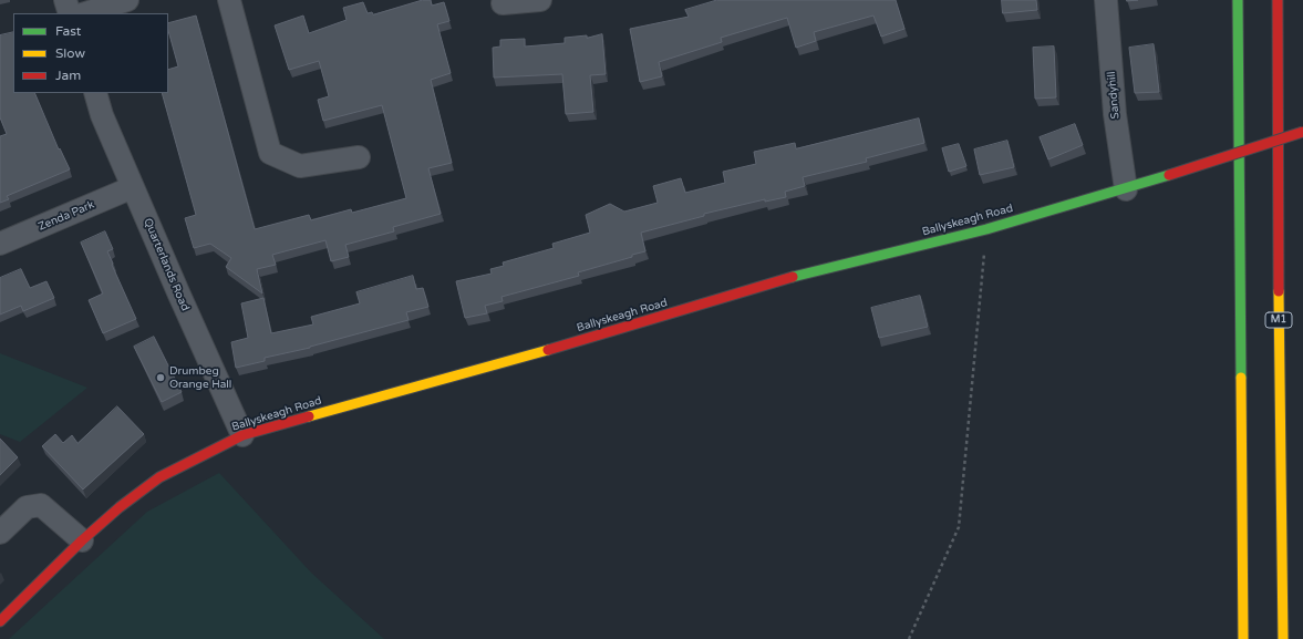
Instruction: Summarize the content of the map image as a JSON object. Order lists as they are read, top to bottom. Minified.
{"streets":{"main road":["Ballyskeagh Road","M1"],"street":["Sandyhill","Zenda Park","Quarterlands Road"]},"crossings":[["Sandyhill","Ballyskeagh Road"],["Zenda Park","Quarterlands Road"],["Ballyskeagh Road","Quarterlands Road"]],"places":["Drumbeg Orange Hall"],"legend":["Fast","Slow","Jam"]}
